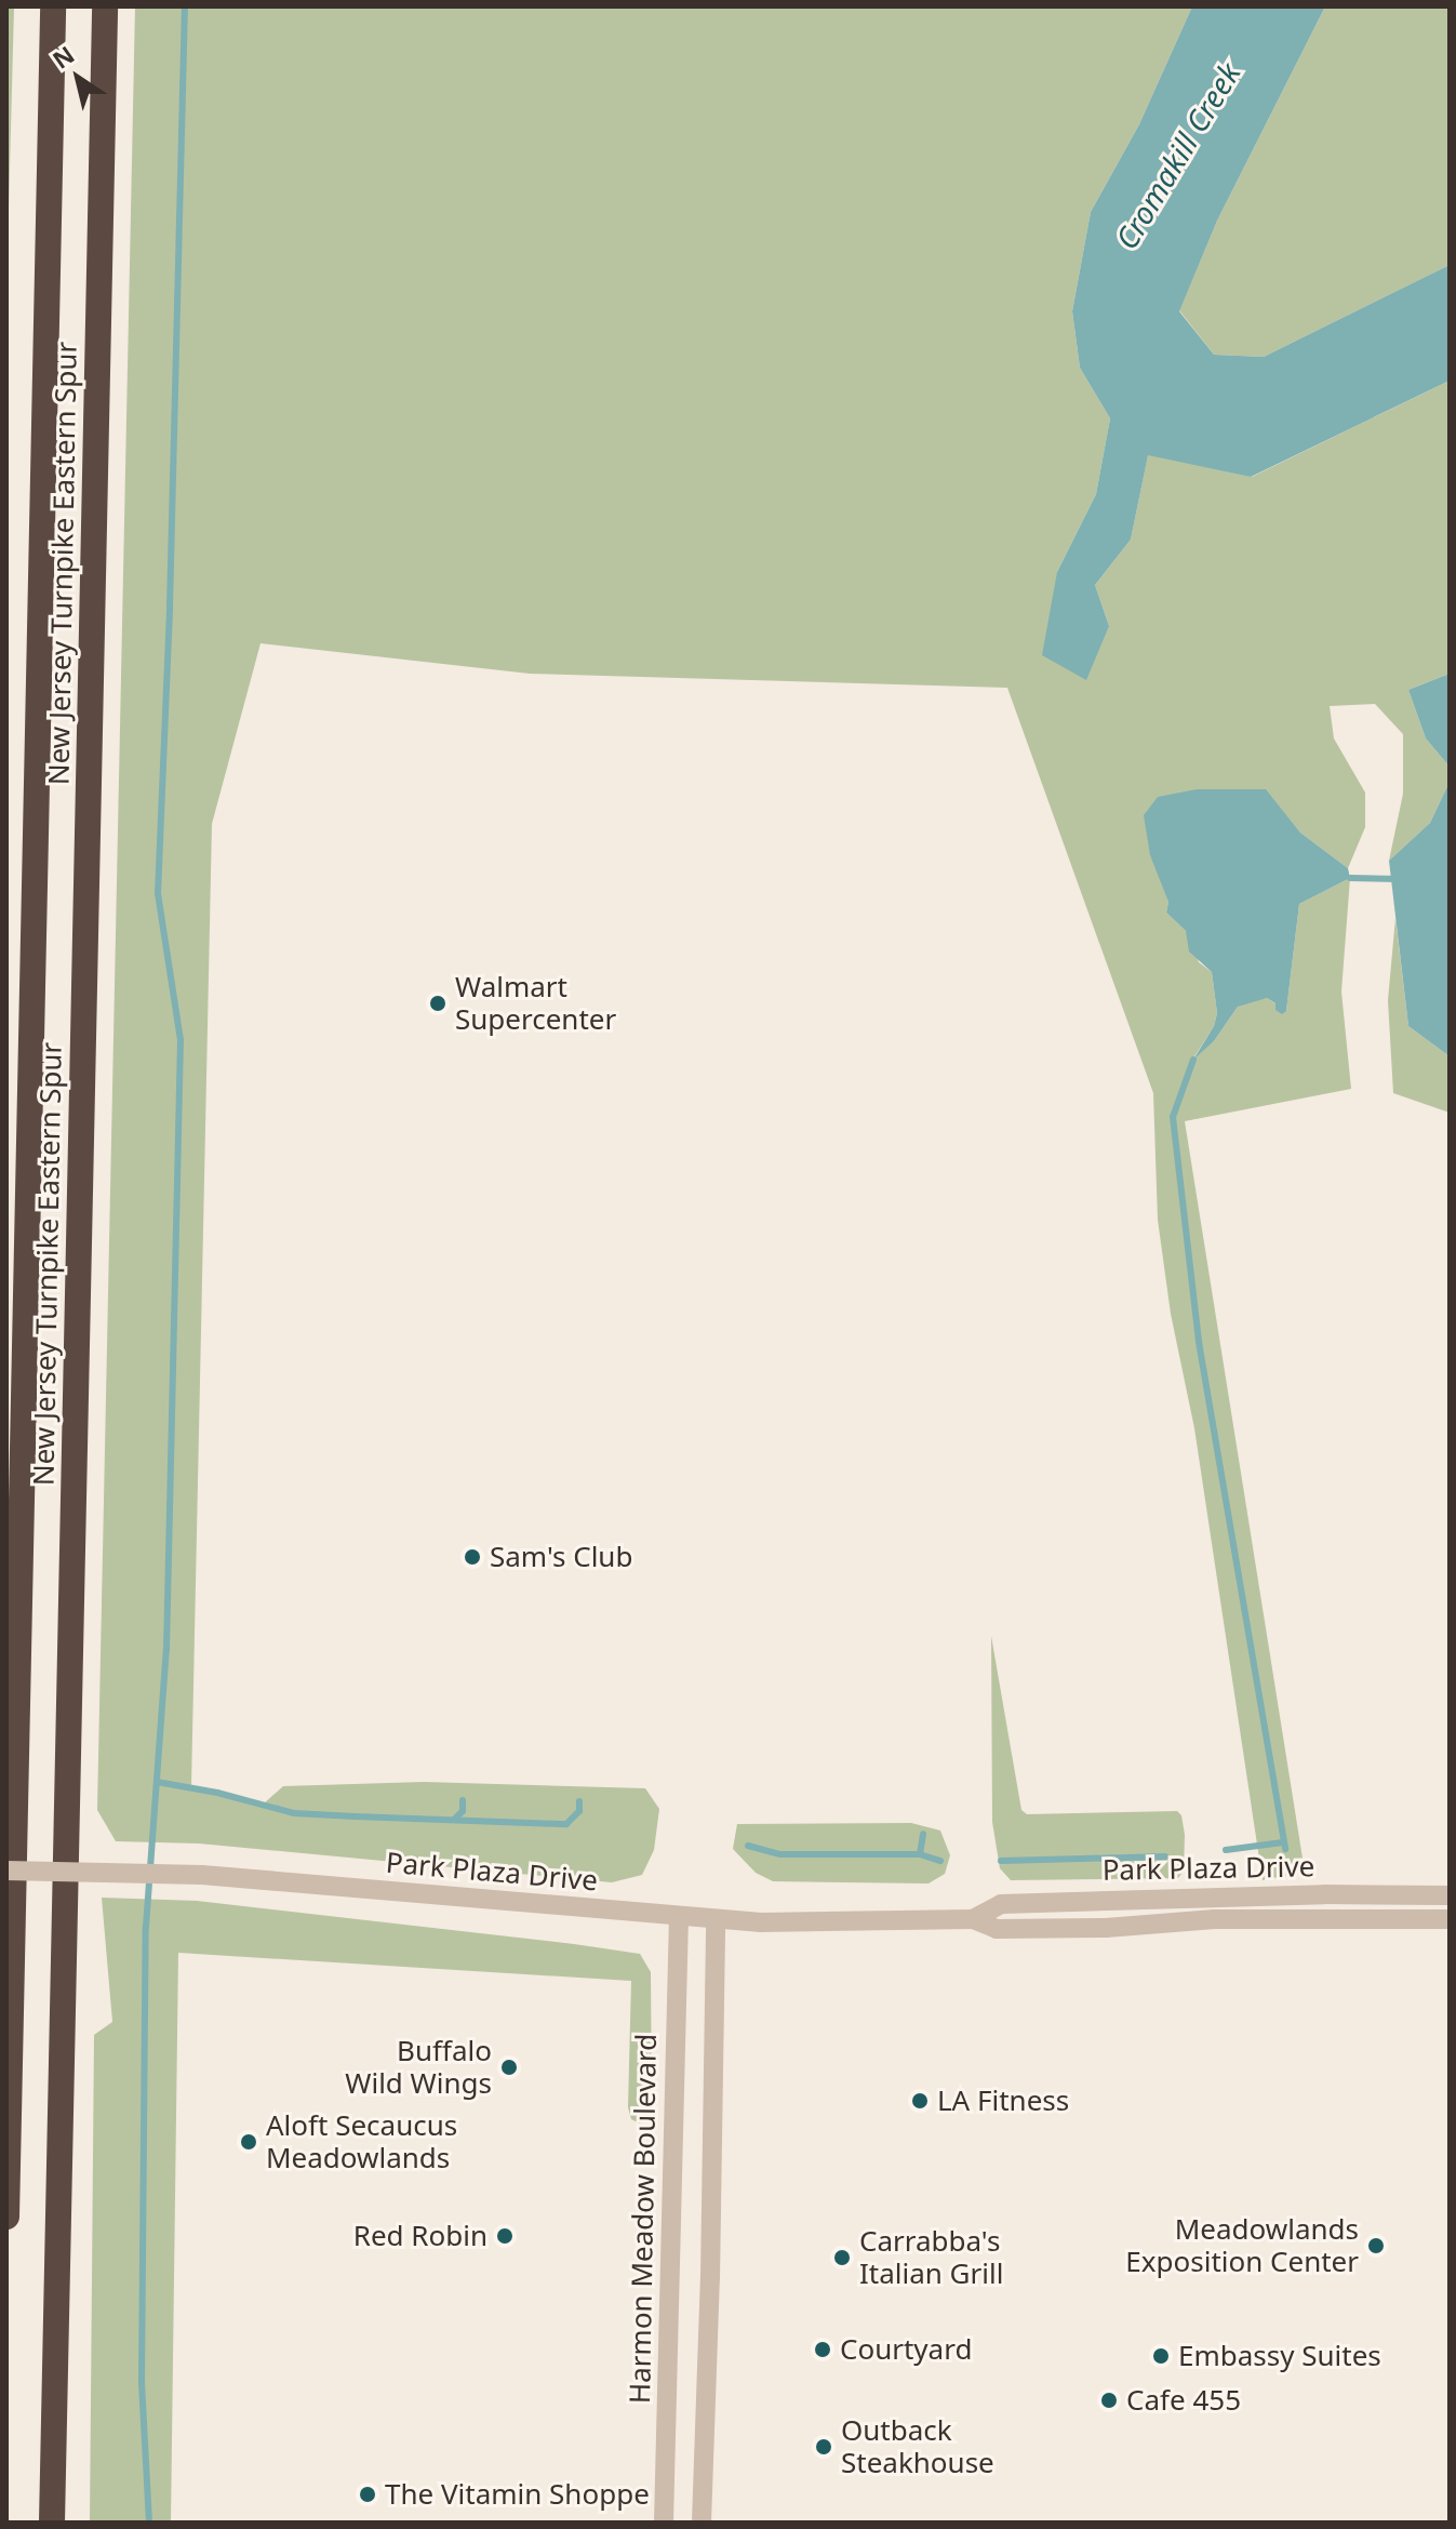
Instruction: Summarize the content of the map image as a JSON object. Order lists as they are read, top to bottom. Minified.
{"streets":{"highway":["New Jersey Turnpike Eastern Spur"],"street":["Park Plaza Drive","Harmon Meadow Boulevard"]},"crossings":[["Park Plaza Drive","Harmon Meadow Boulevard"]],"water":["Cromakill Creek"],"places":["Walmart Supercenter","Sam's Club","Buffalo Wild Wings","LA Fitness","Aloft Secaucus Meadowlands","Red Robin","Meadowlands Exposition Center","Carrabba's Italian Grill","Courtyard","Embassy Suites","Cafe 455","Outback Steakhouse","The Vitamin Shoppe"],"north":"top left"}
